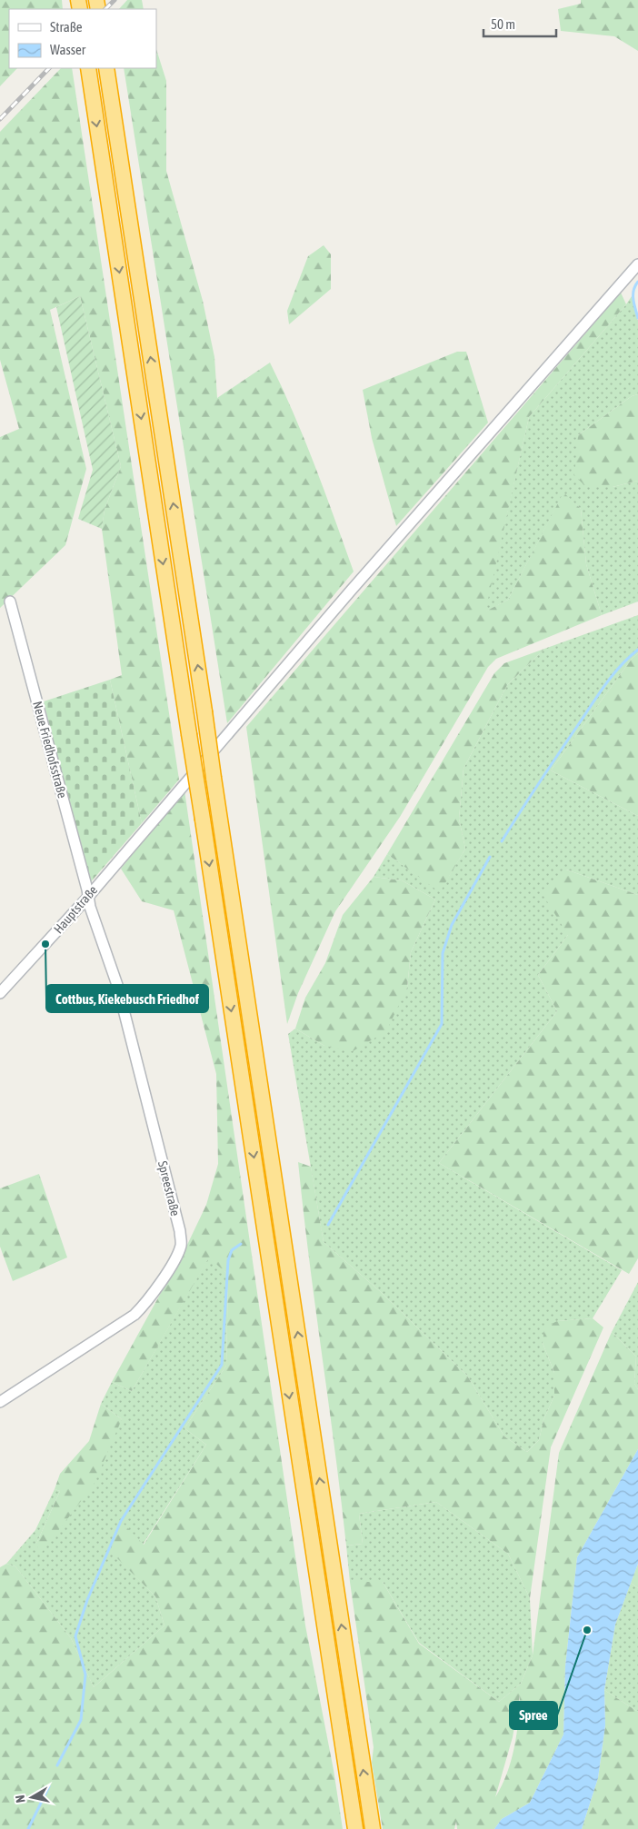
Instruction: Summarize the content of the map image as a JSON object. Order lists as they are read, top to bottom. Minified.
{"streets":{"street":["Neue Friedhofsstraße","Hauptstraße","Spreestraße"]},"crossings":[["Neue Friedhofsstraße","Hauptstraße"],["Neue Friedhofsstraße","Spreestraße"],["Hauptstraße","Spreestraße"]],"places":["Cottbus, Kiekebusch Friedhof","Spree"],"legend":["Straße","Wasser"],"scale_bar":"50 m","north":"left"}
